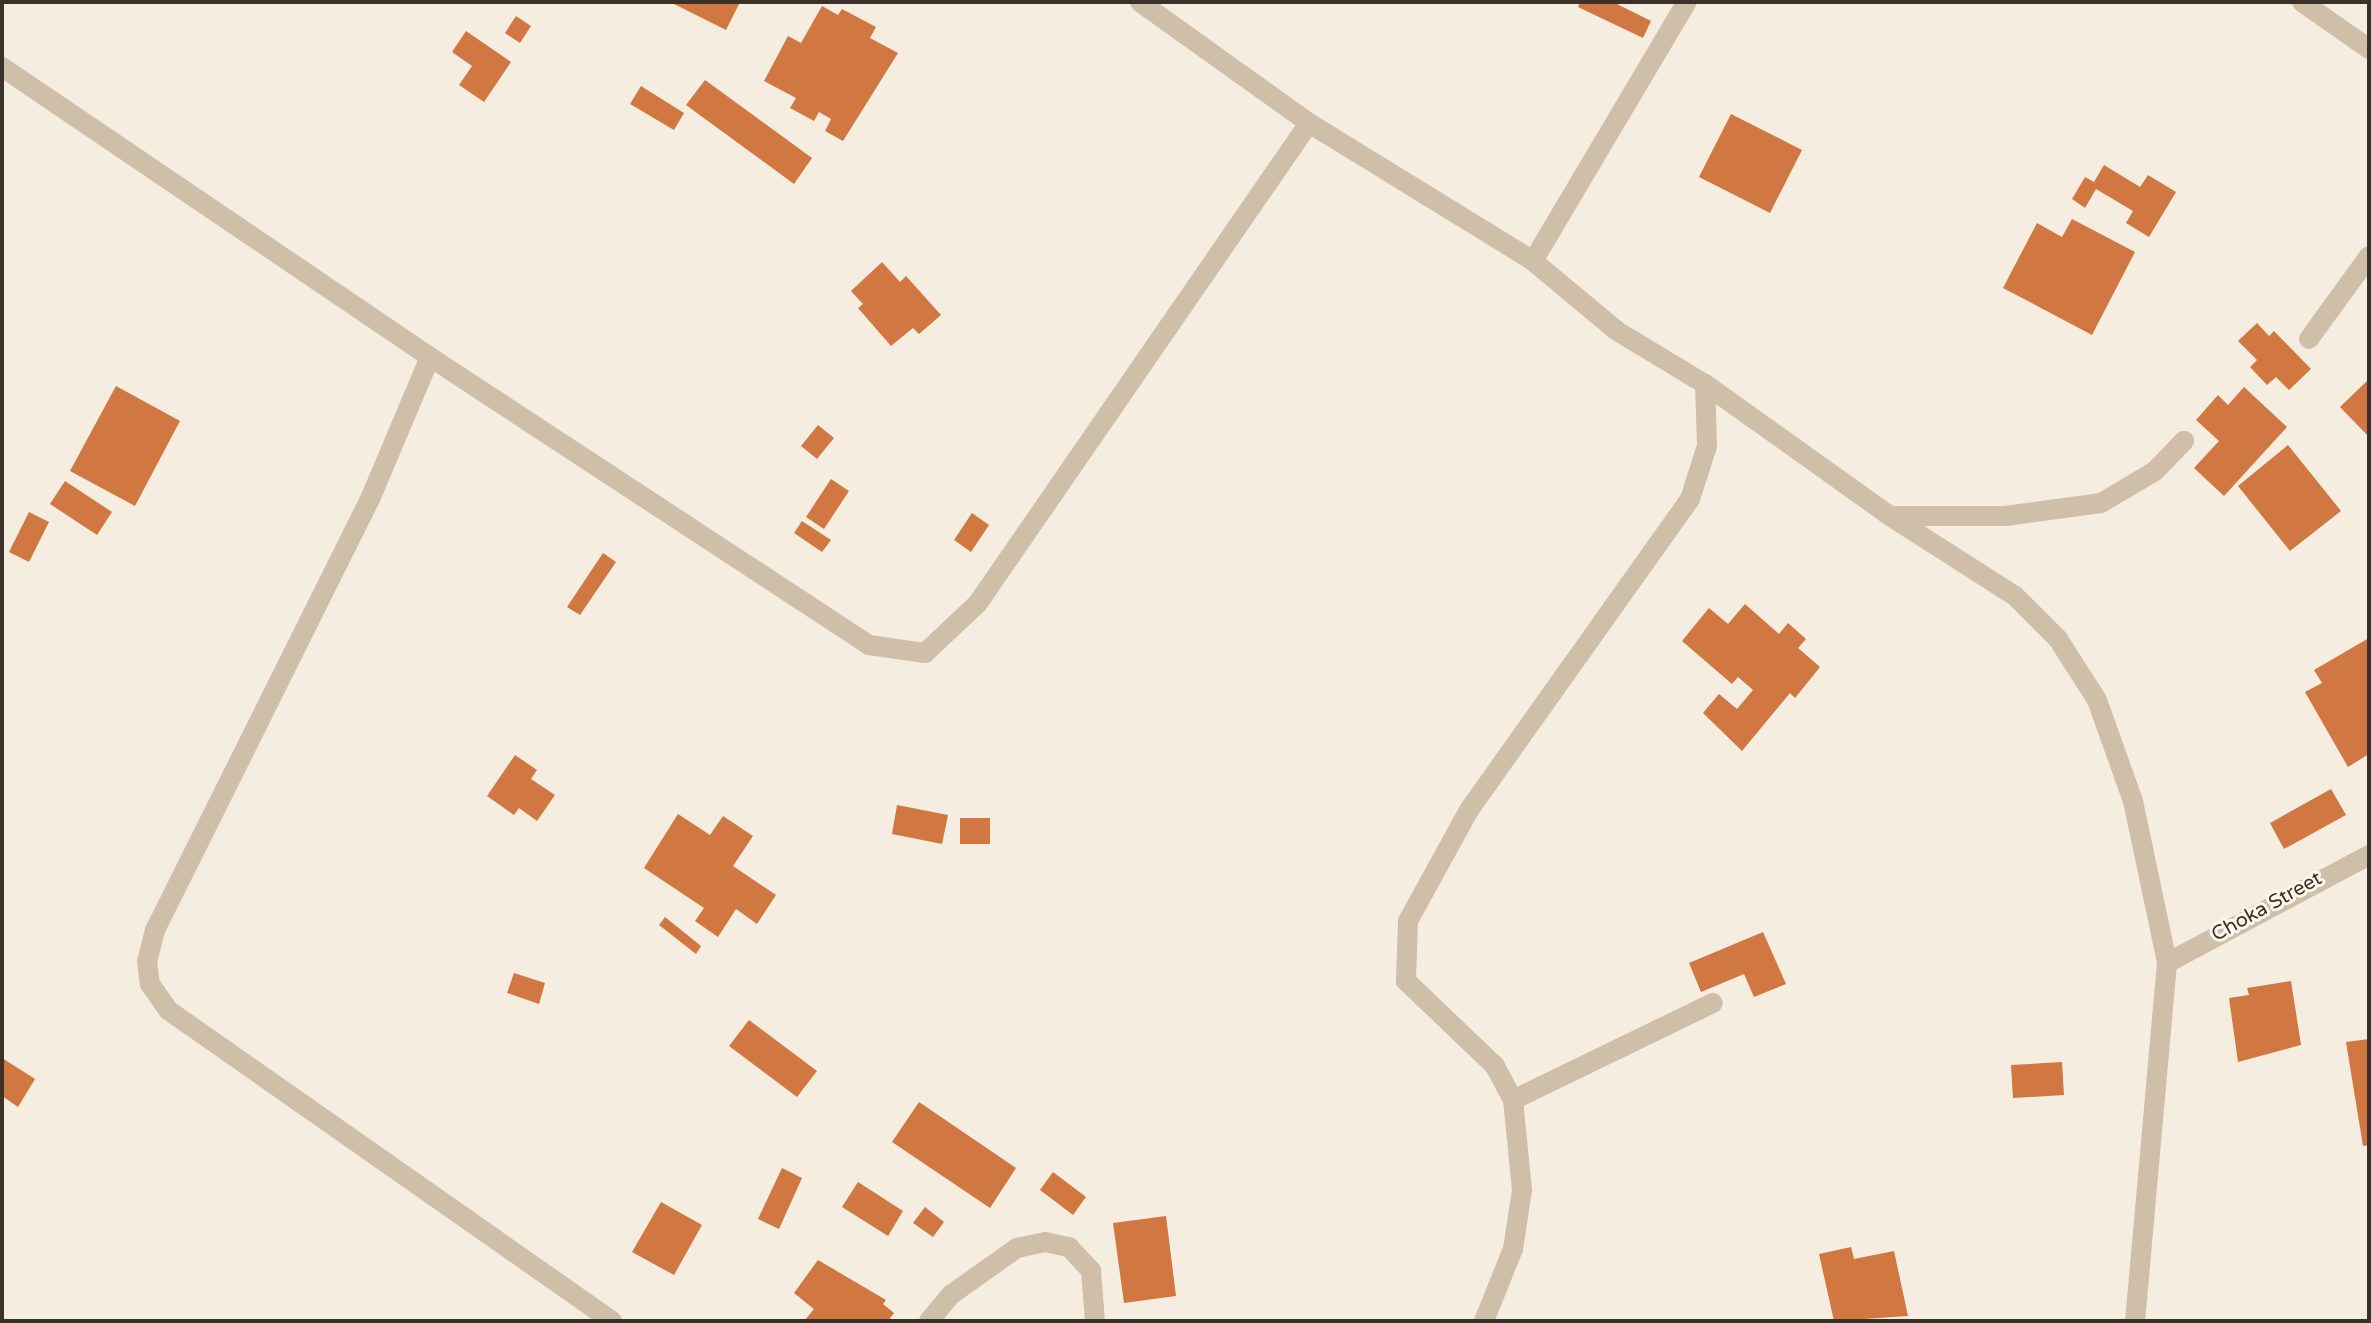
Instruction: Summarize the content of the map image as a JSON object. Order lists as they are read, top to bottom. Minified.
{"streets":{"street":["Choka Street"]}}
